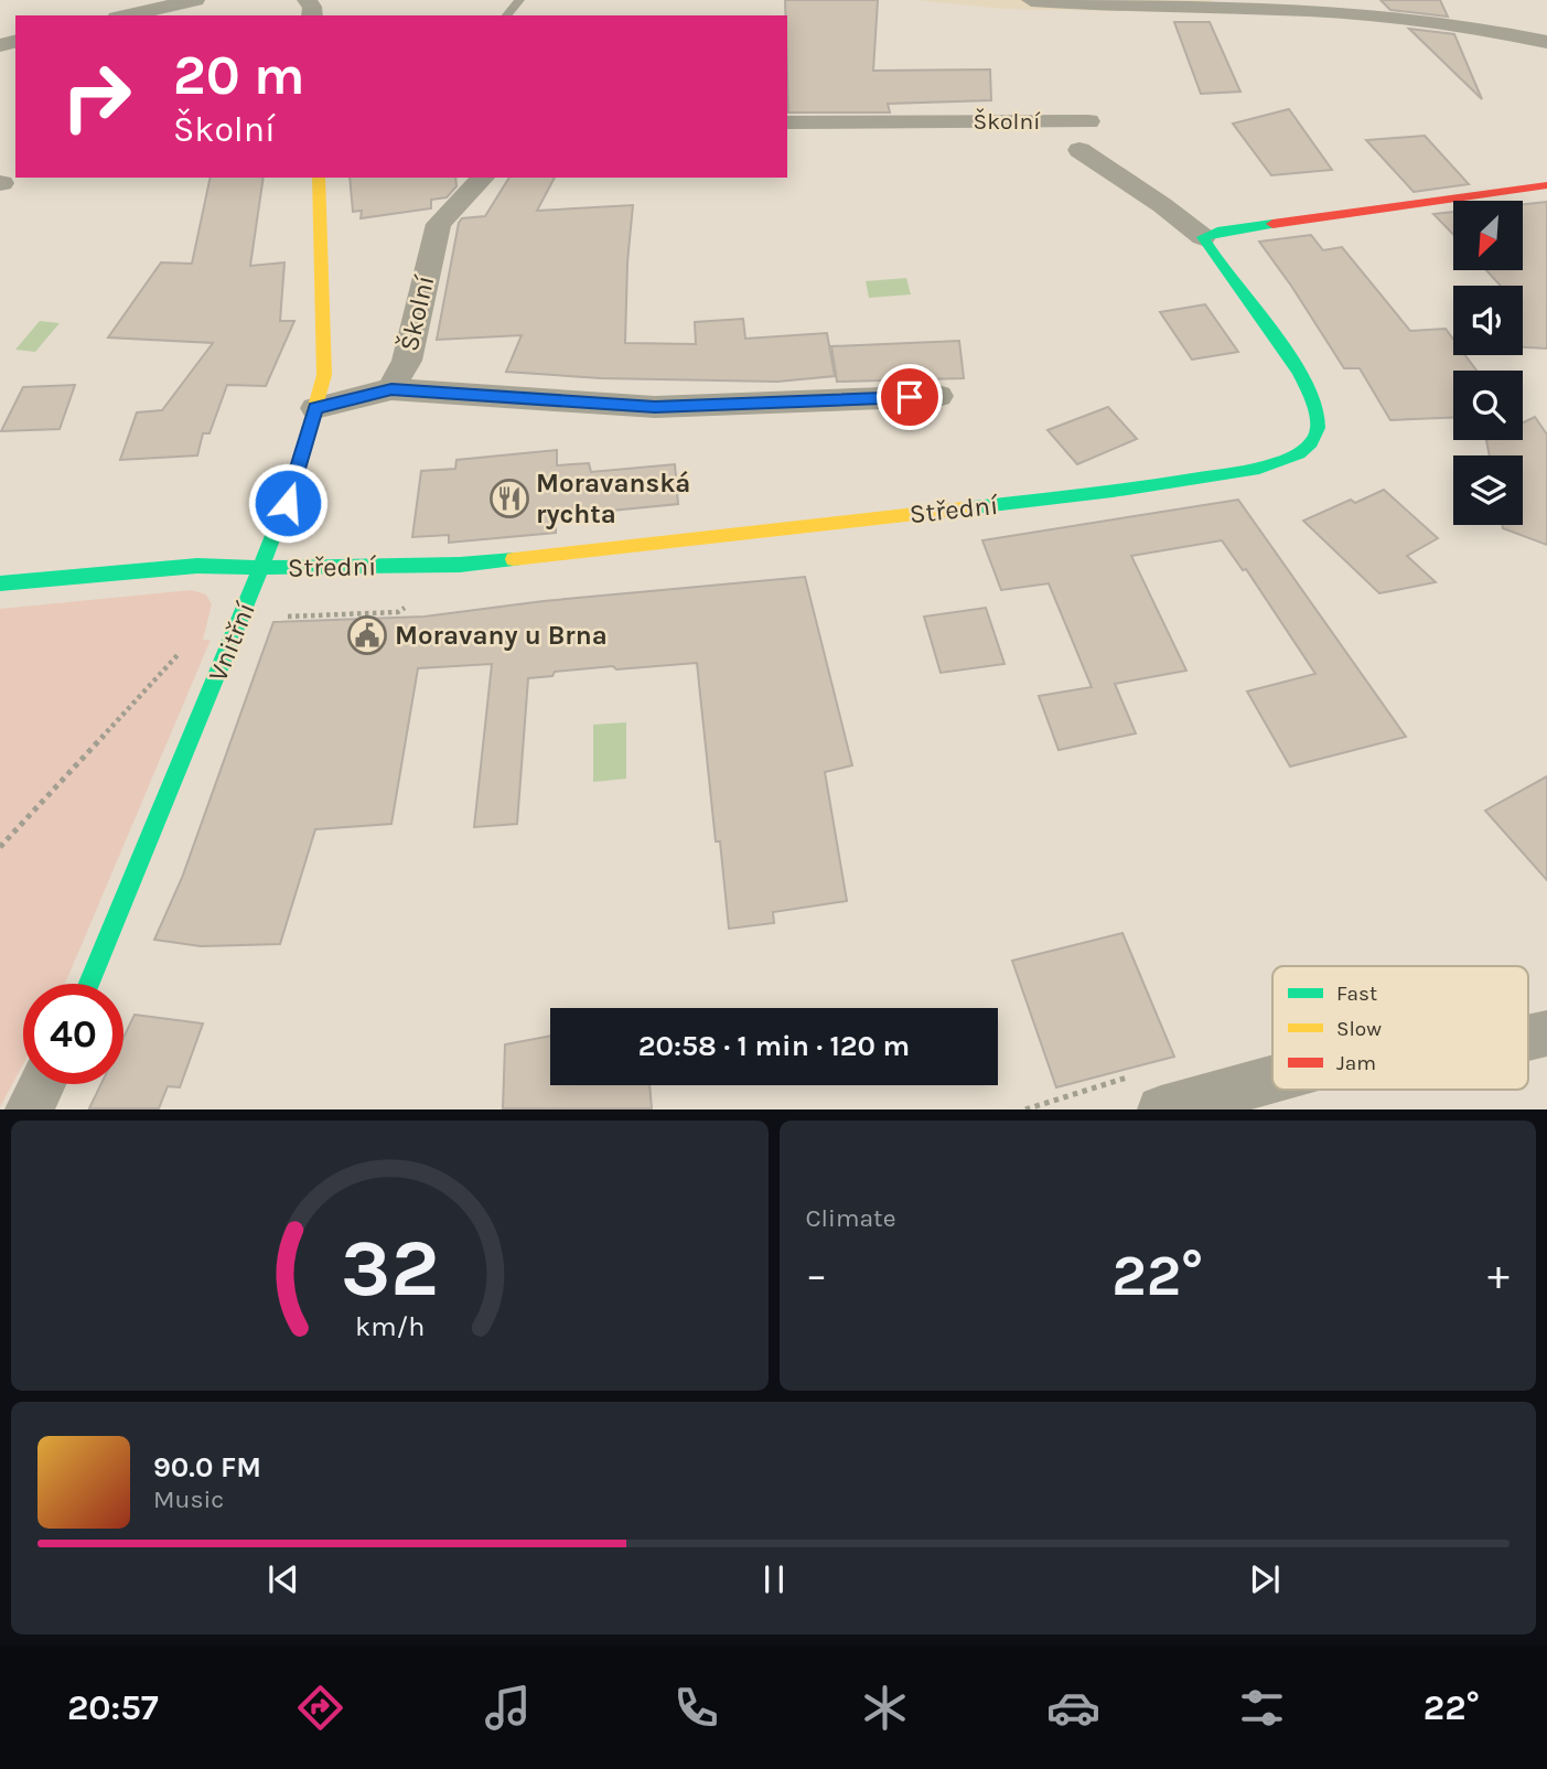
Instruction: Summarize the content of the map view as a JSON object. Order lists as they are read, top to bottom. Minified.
{"streets":{"street":["Školní","Střední","Vnitřní"]},"crossings":[["Střední","Vnitřní"]],"places":{"restaurant":["Moravanská rychta"],"public building":["Moravany u Brna"]},"legend":["Fast","Slow","Jam"],"north":"bottom left","page":{"turn":["20 m","Školní"],"limit":"40","trip":"20:58 · 1 min · 120 m","tile":"Climate","heat":["−","22°","+"],"song":["90.0 FM","Music"],"tabs":["20:57","22°"],"gauge":["32","km/h"]}}
